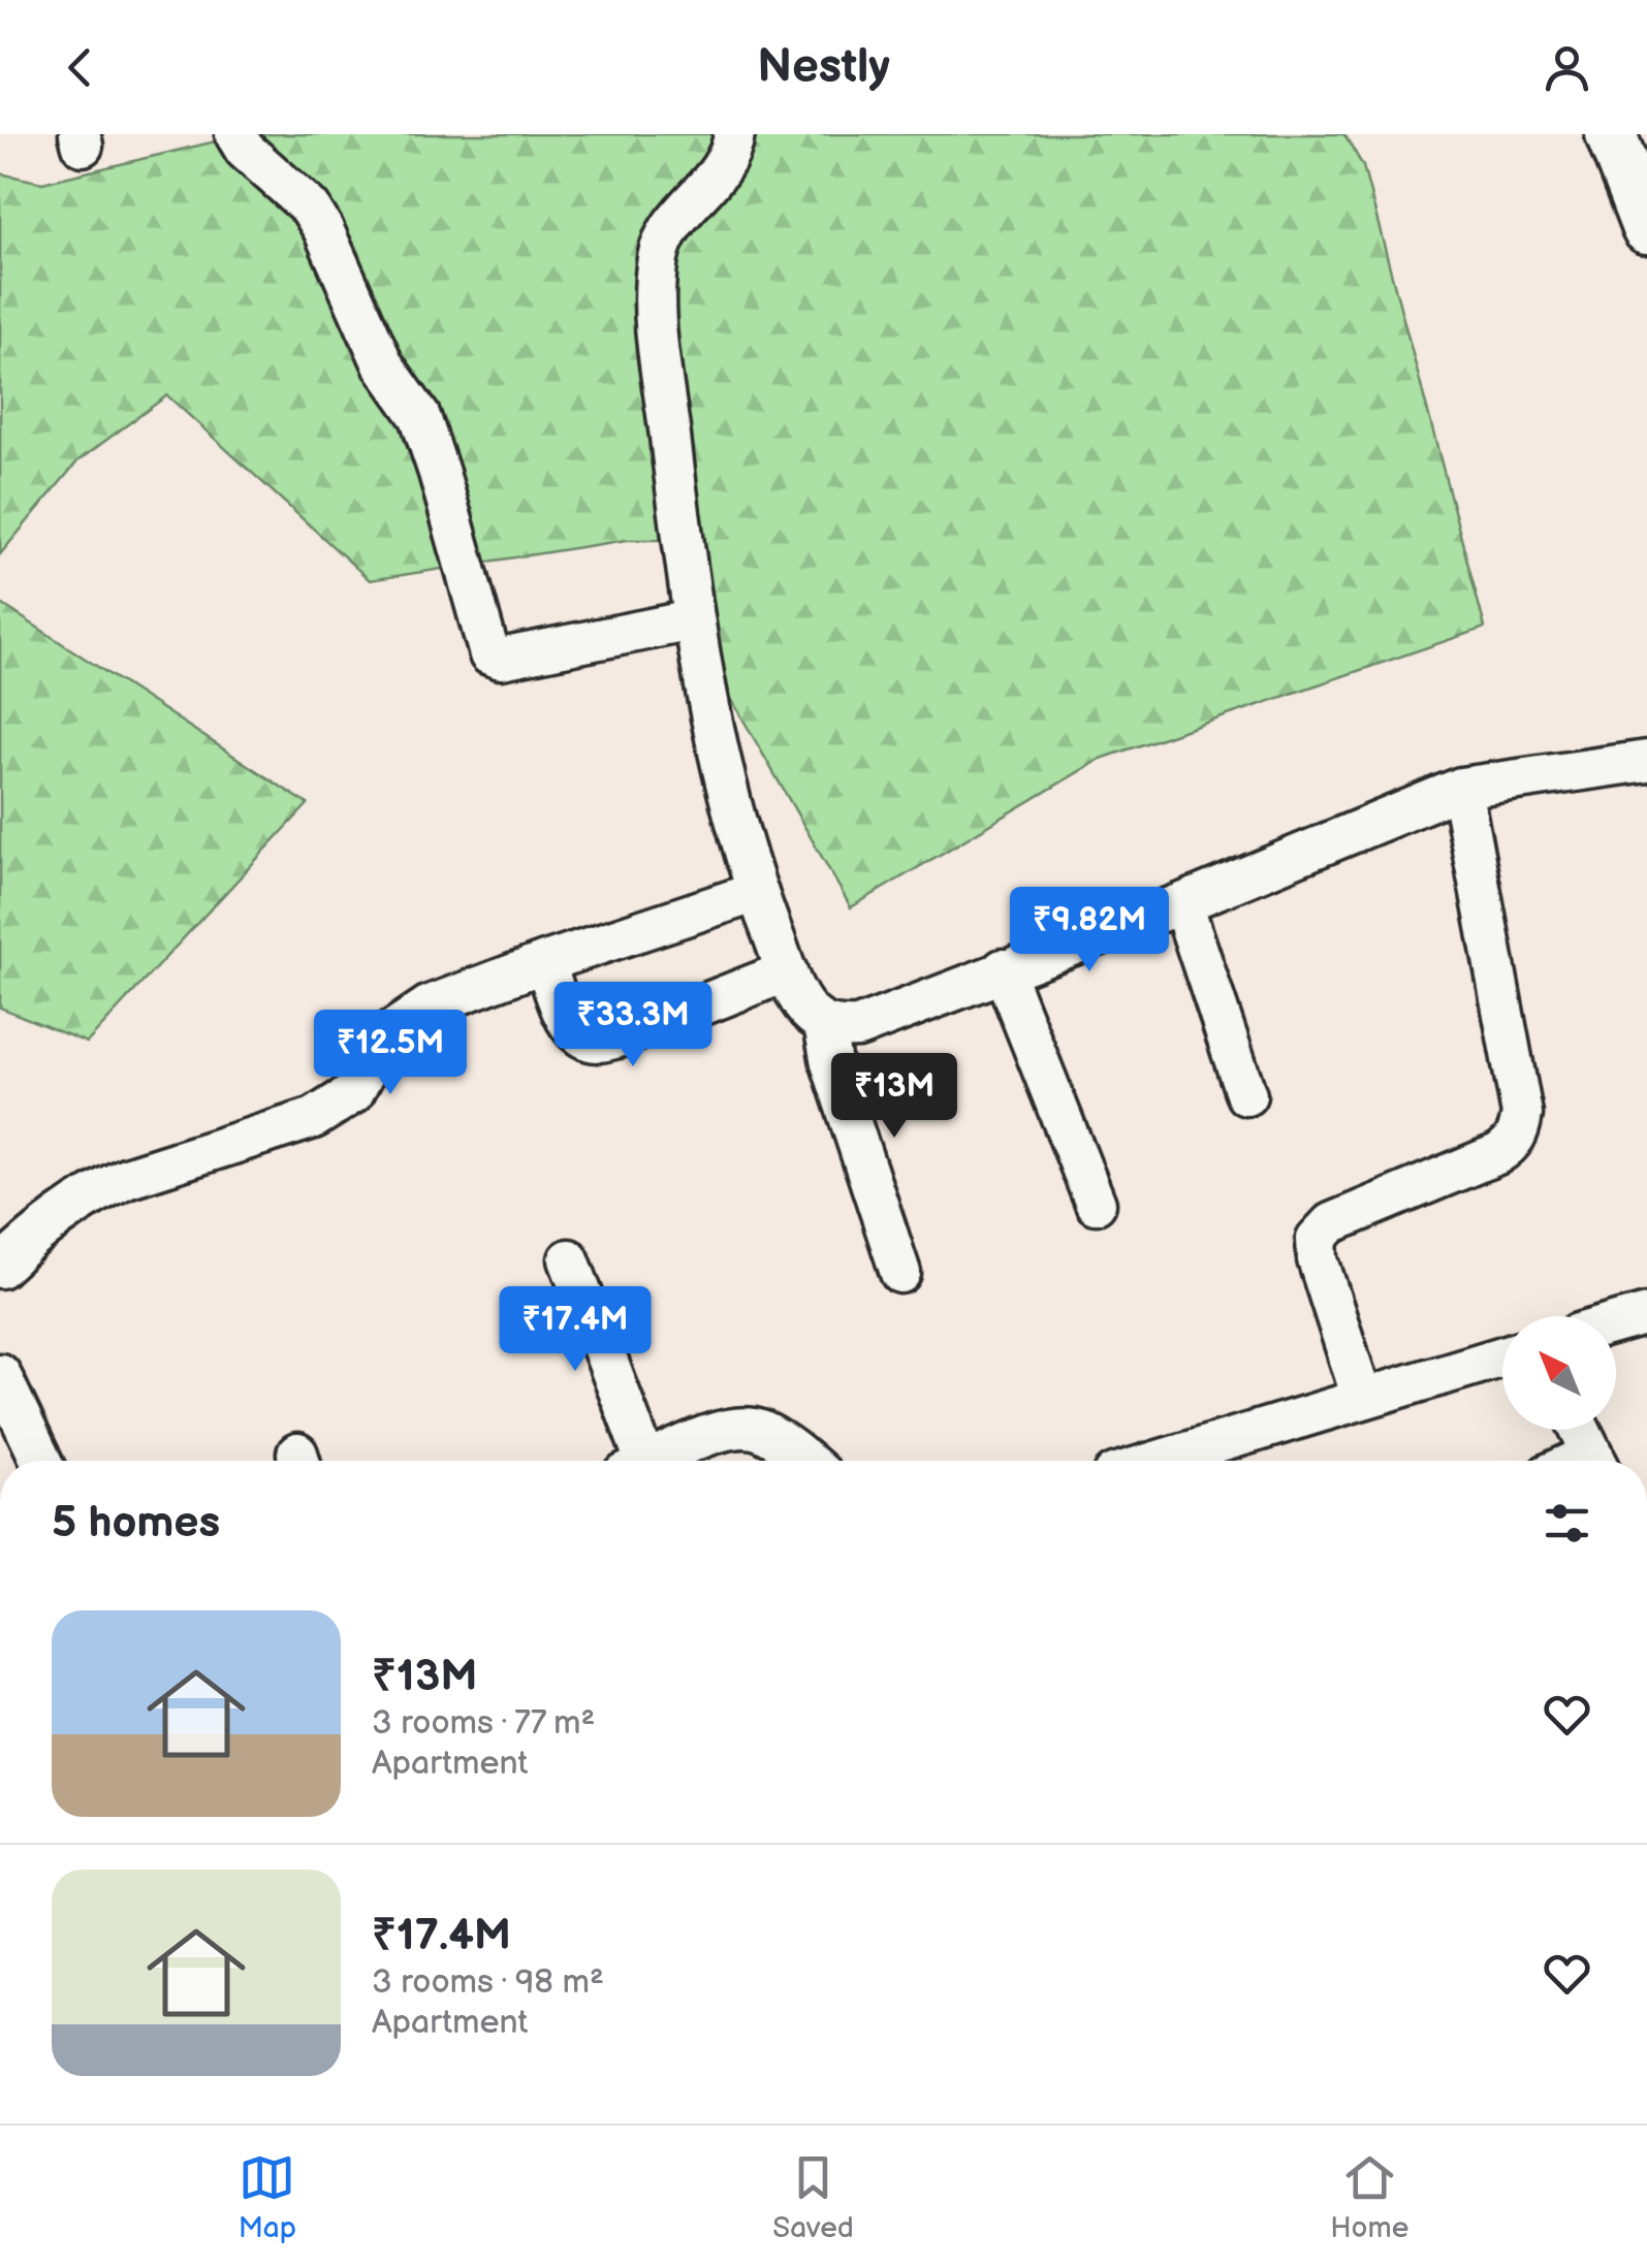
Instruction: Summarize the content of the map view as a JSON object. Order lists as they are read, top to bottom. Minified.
{"north":"top left","page":{"header":"Nestly","price":["₹9.82M","₹33.3M","₹12.5M","₹13M","₹17.4M"],"heading":"5 homes","list":[{"name":"₹13M","note":"3 rooms · 77 m² · Apartment"},{"name":"₹17.4M","note":"3 rooms · 98 m² · Apartment"}],"tabs":["Map","Saved","Home"]}}
